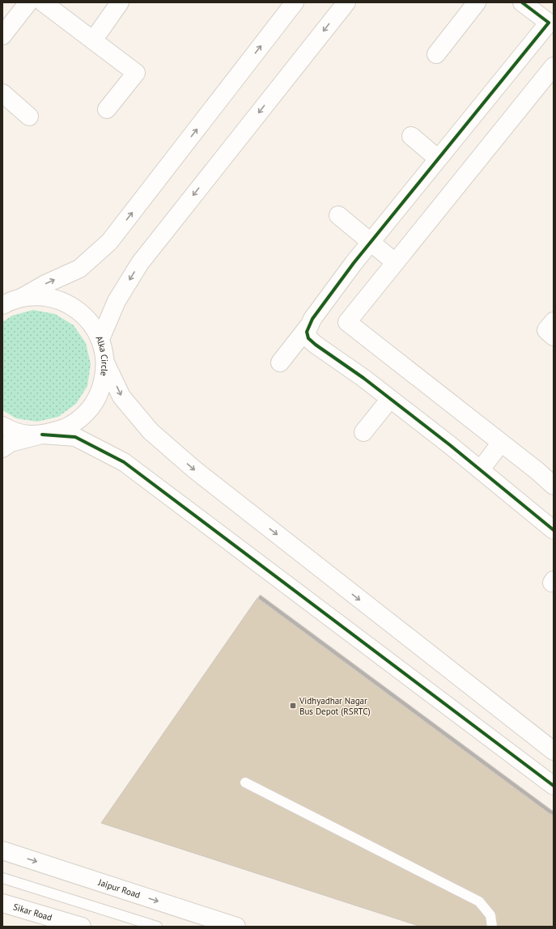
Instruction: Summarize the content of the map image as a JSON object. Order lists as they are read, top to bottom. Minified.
{"streets":{"street":["Alka Circle","Jaipur Road","Sikar Road"]},"one_way":["Jaipur Road"],"places":{"transit":["Vidhyadhar Nagar Bus Depot (RSRTC)"]}}
